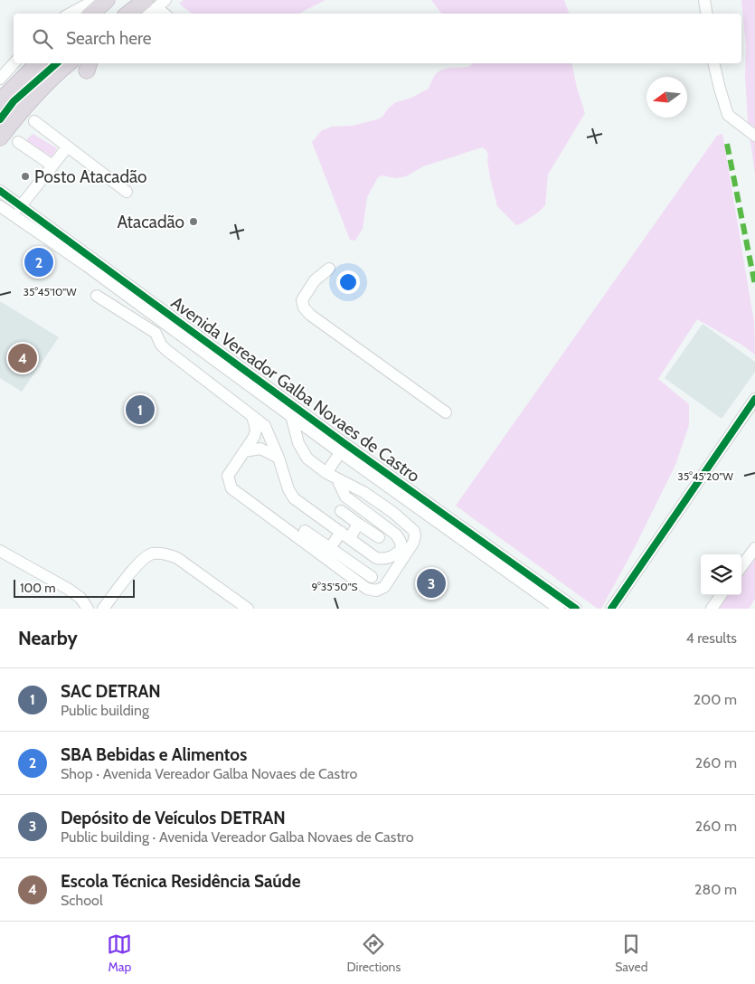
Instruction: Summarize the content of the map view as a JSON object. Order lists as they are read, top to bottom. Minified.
{"streets":{"street":["Avenida Vereador Galba Novaes de Castro"]},"places":["Posto Atacadão","Atacadão"],"scale_bar":"100 m","north":"left","page":{"search":"Search here","pins":["2","4","1","3"],"scale":"100 m","heading":["Nearby","4 results"],"list":[{"mark":"1","name":"SAC DETRAN","note":"Public building","value":"200 m"},{"mark":"2","name":"SBA Bebidas e Alimentos","note":"Shop · Avenida Vereador Galba Novaes de Castro","value":"260 m"},{"mark":"3","name":"Depósito de Veículos DETRAN","note":"Public building · Avenida Vereador Galba Novaes de Castro","value":"260 m"},{"mark":"4","name":"Escola Técnica Residência Saúde","note":"School","value":"280 m"}],"nav":["Map","Directions","Saved"]},"coordinates":["35°45'10\"W","35°45'20\"W","9°35'50\"S"]}
